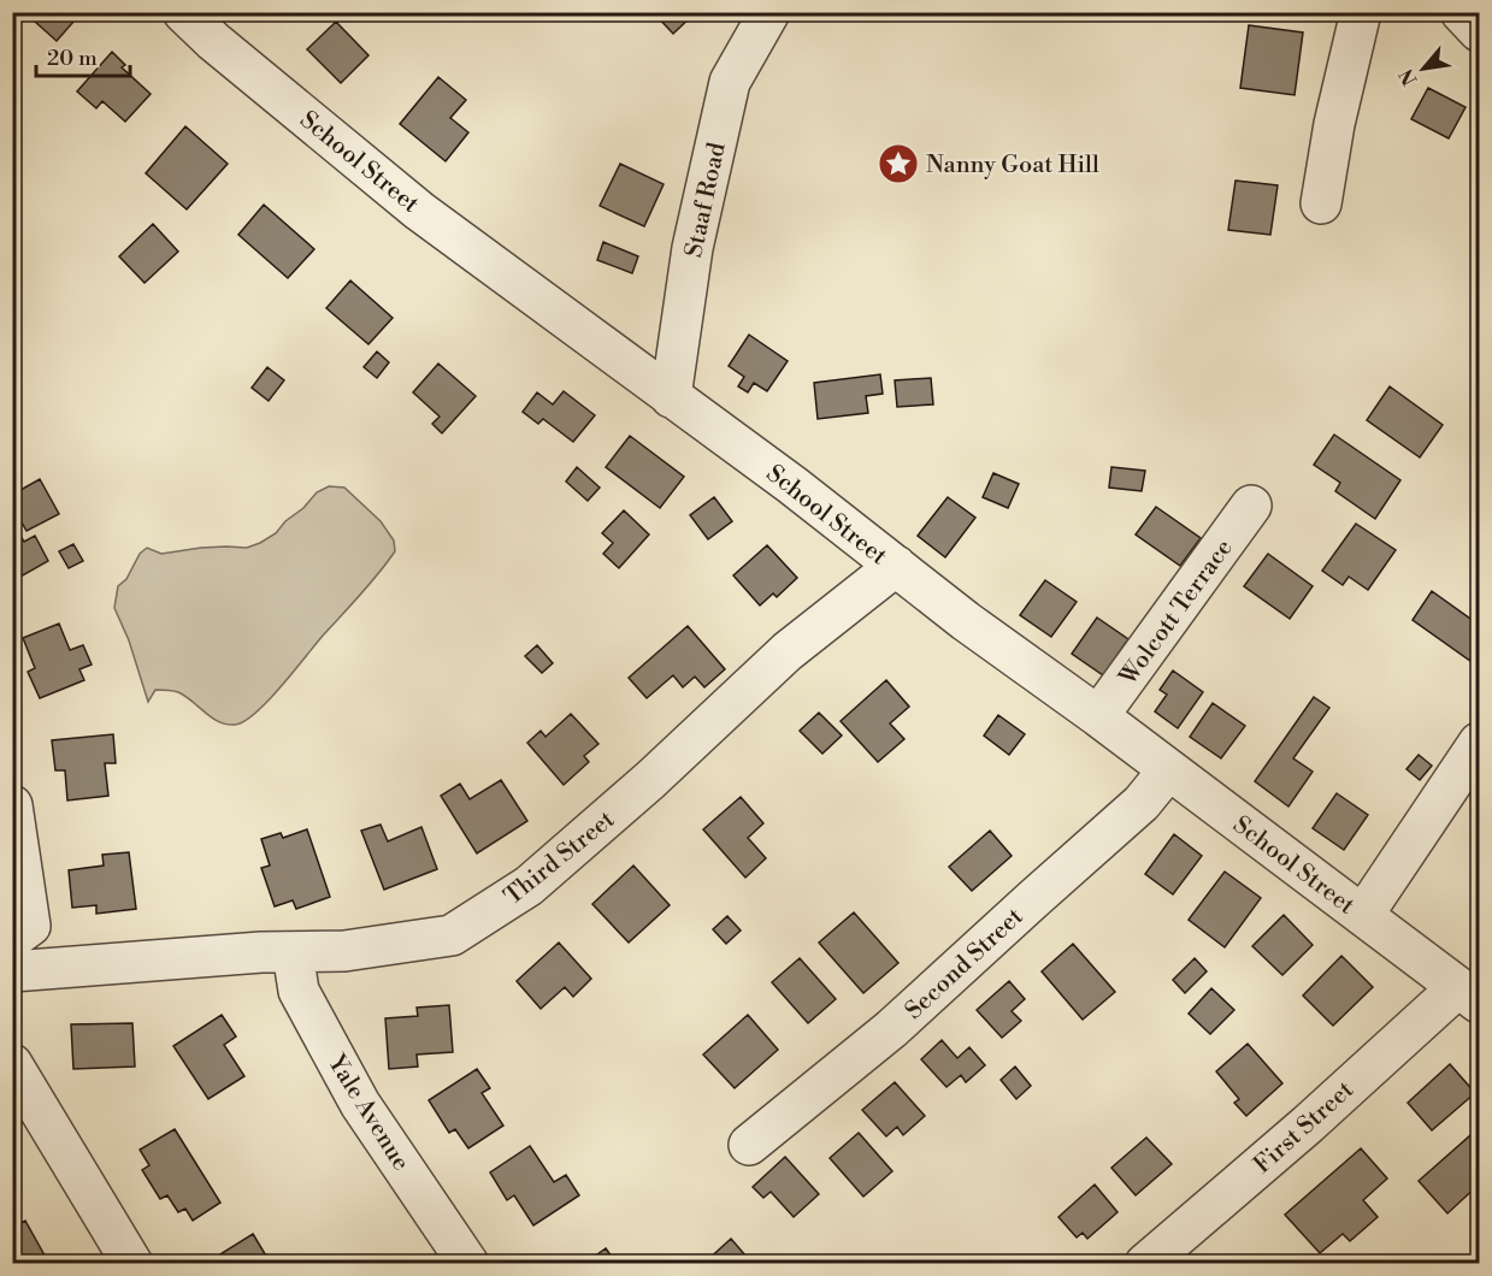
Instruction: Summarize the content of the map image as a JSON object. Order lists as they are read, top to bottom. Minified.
{"streets":{"street":["School Street","Staaf Road","Wolcott Terrace","Third Street","Second Street","Yale Avenue","First Street"]},"crossings":[["School Street","Staaf Road"],["School Street","Wolcott Terrace"],["School Street","Third Street"],["School Street","Second Street"],["School Street","First Street"],["Third Street","Yale Avenue"]],"places":{"place":["Nanny Goat Hill"]},"scale_bar":"20 m","north":"bottom left"}
